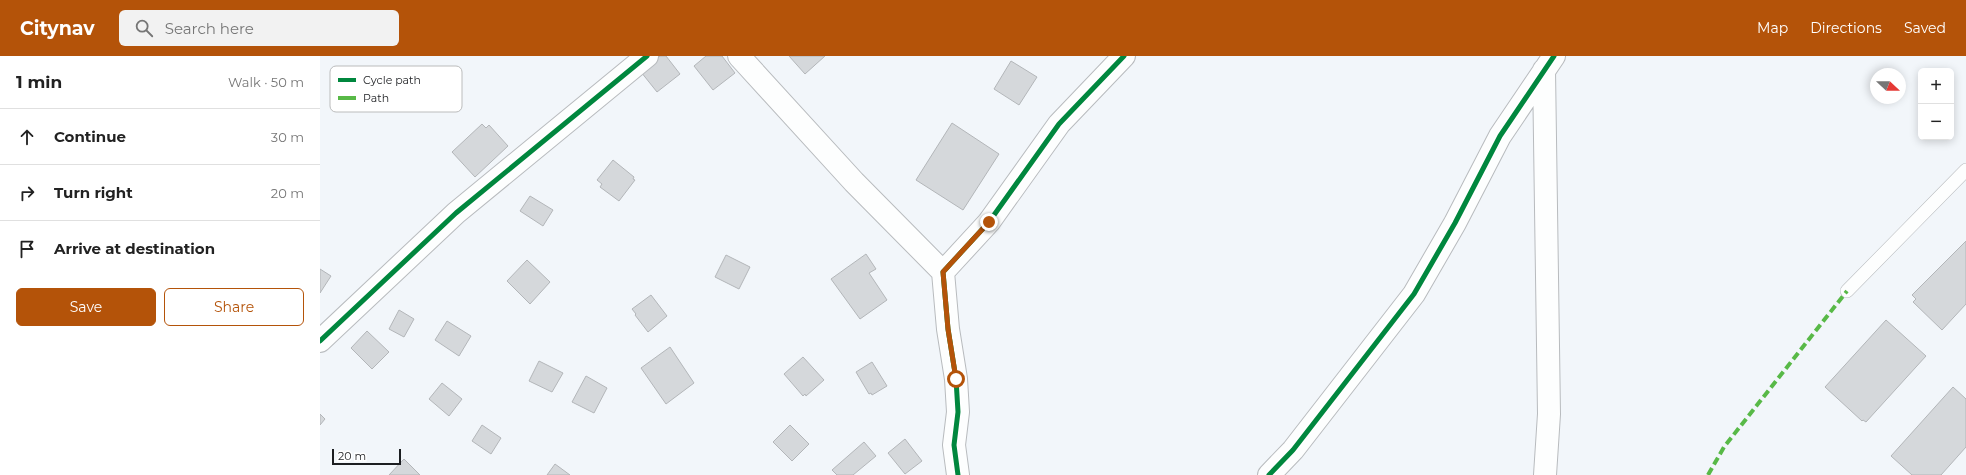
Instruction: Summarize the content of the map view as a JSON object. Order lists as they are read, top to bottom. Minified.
{"legend":["Cycle path","Path"],"scale_bar":"20 m","north":"right","page":{"header":"Citynav","search":"Search here","nav":["Map","Directions","Saved"],"heading":["1 min","Walk · 50 m"],"map_buttons":["+","−"],"list":[["Continue","30 m"],["Turn right","20 m"],"Arrive at destination"],"buttons":["Save","Share"],"scale":"20 m"}}
